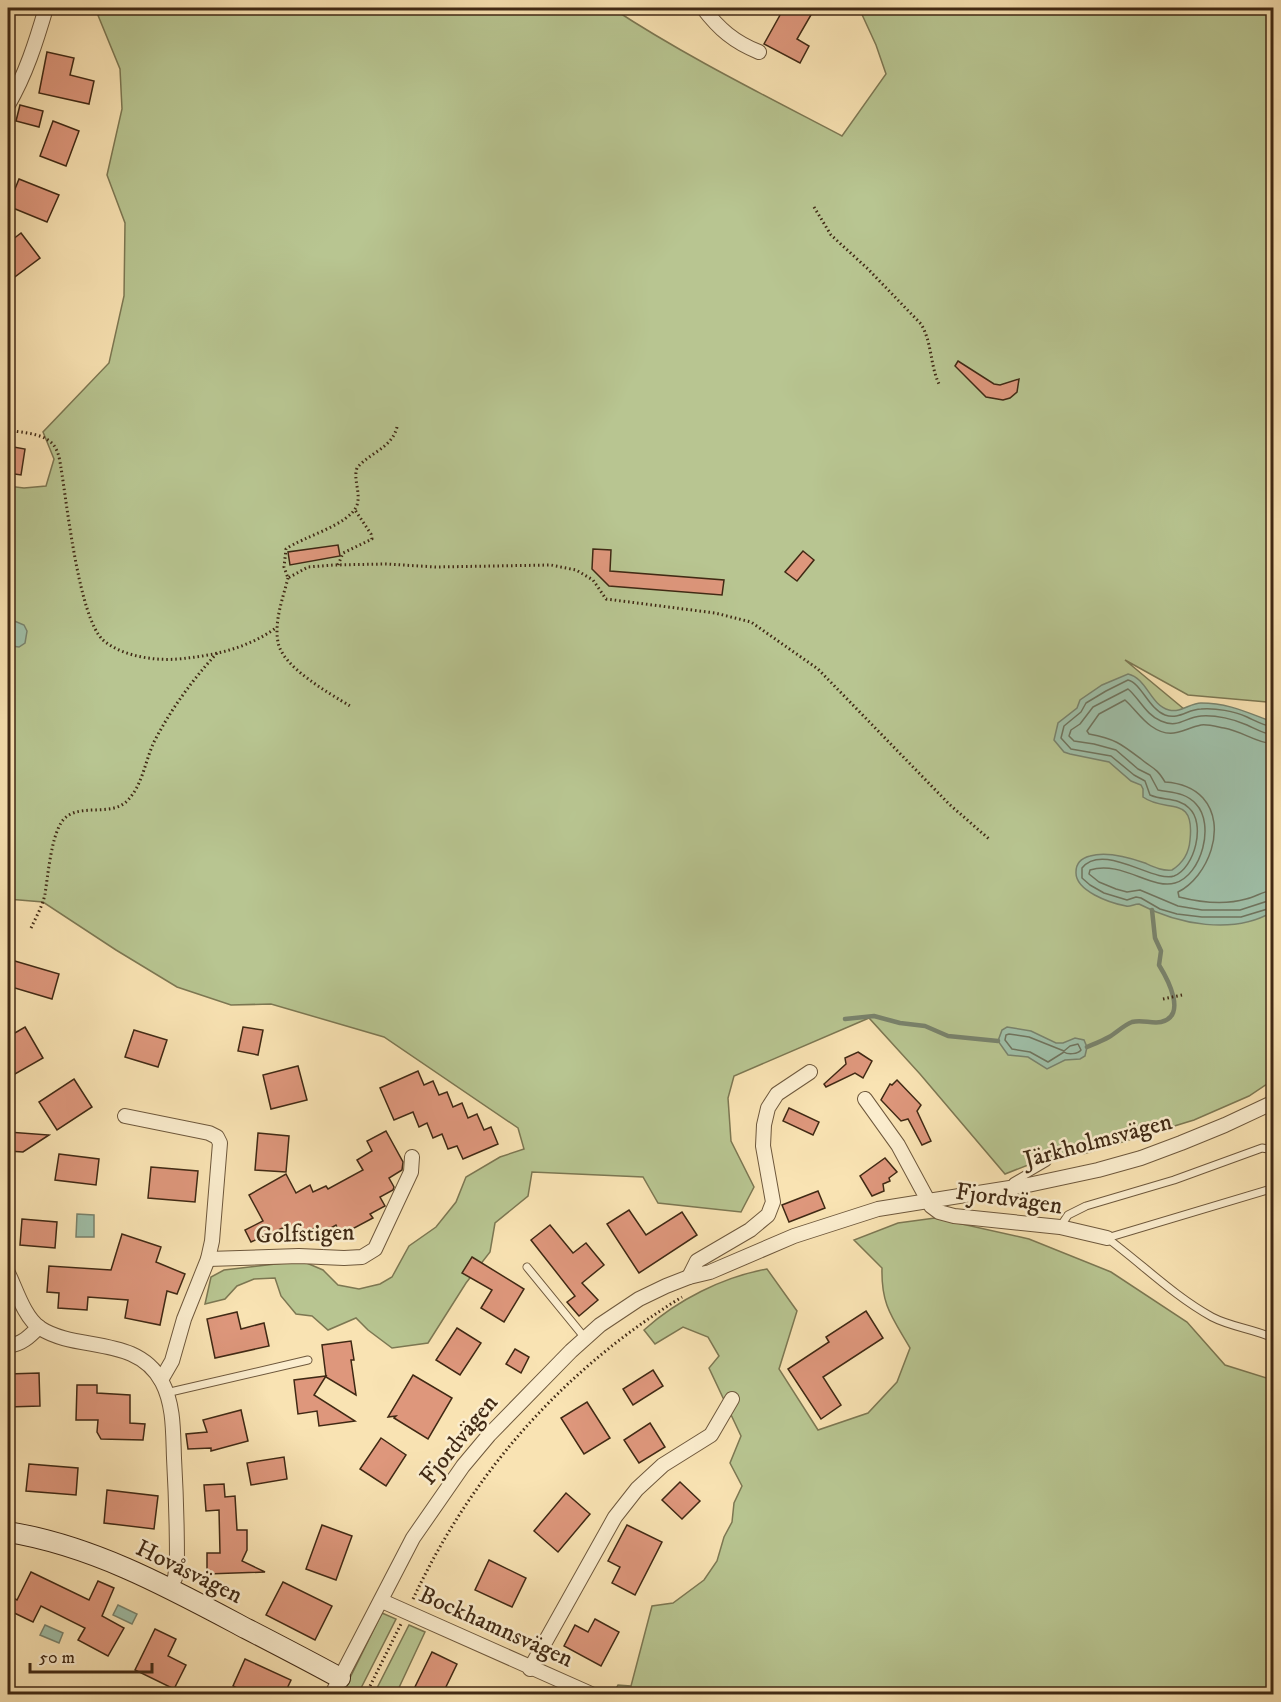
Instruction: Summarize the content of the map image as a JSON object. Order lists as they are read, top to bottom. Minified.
{"streets":{"street":["Järkholmsvägen","Fjordvägen","Golfstigen","Hovåsvägen","Bockhamnsvägen"]},"crossings":[["Järkholmsvägen","Fjordvägen"],["Fjordvägen","Hovåsvägen"],["Fjordvägen","Bockhamnsvägen"]],"scale_bar":"50 m"}
